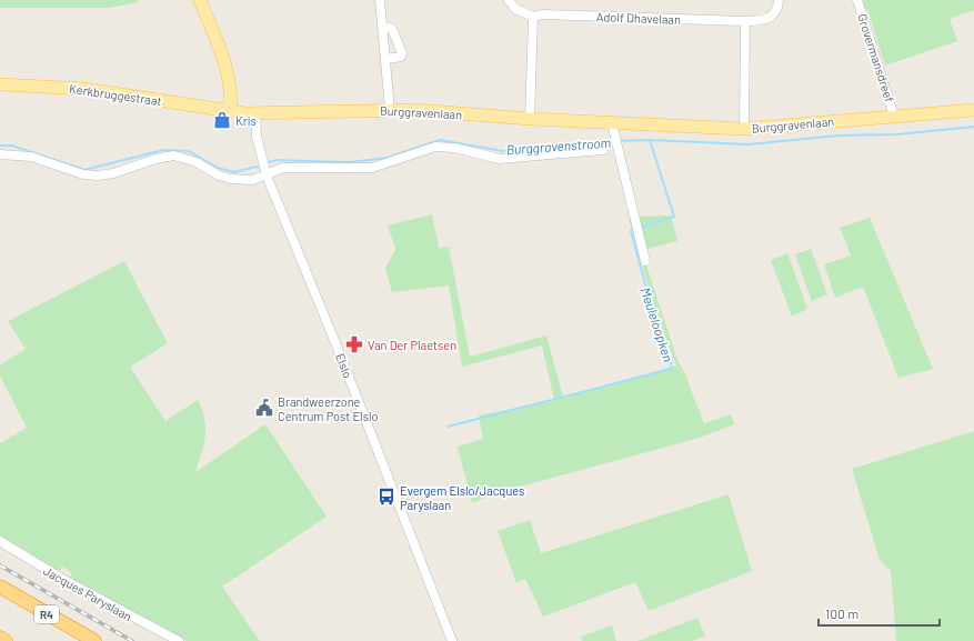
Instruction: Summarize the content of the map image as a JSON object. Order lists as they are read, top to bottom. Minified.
{"streets":{"highway":["R4"],"main road":["Kerkbruggestraat","Burggravenlaan"],"street":["Adolf Dhavelaan","Grovermansdreef","Elslo","Jacques Paryslaan"]},"crossings":[["Grovermansdreef","Burggravenlaan"],["Kerkbruggestraat","Burggravenlaan"],["Burggravenlaan","Elslo"]],"water":["Burggravenstroom","Meuleloopken"],"places":{"shop":["Kris"],"pharmacy":["Van Der Plaetsen"],"public building":["Brandweerzone Centrum Post Elslo"],"bus stop":["Evergem Elslo/Jacques Paryslaan"]},"scale_bar":"100 m"}
